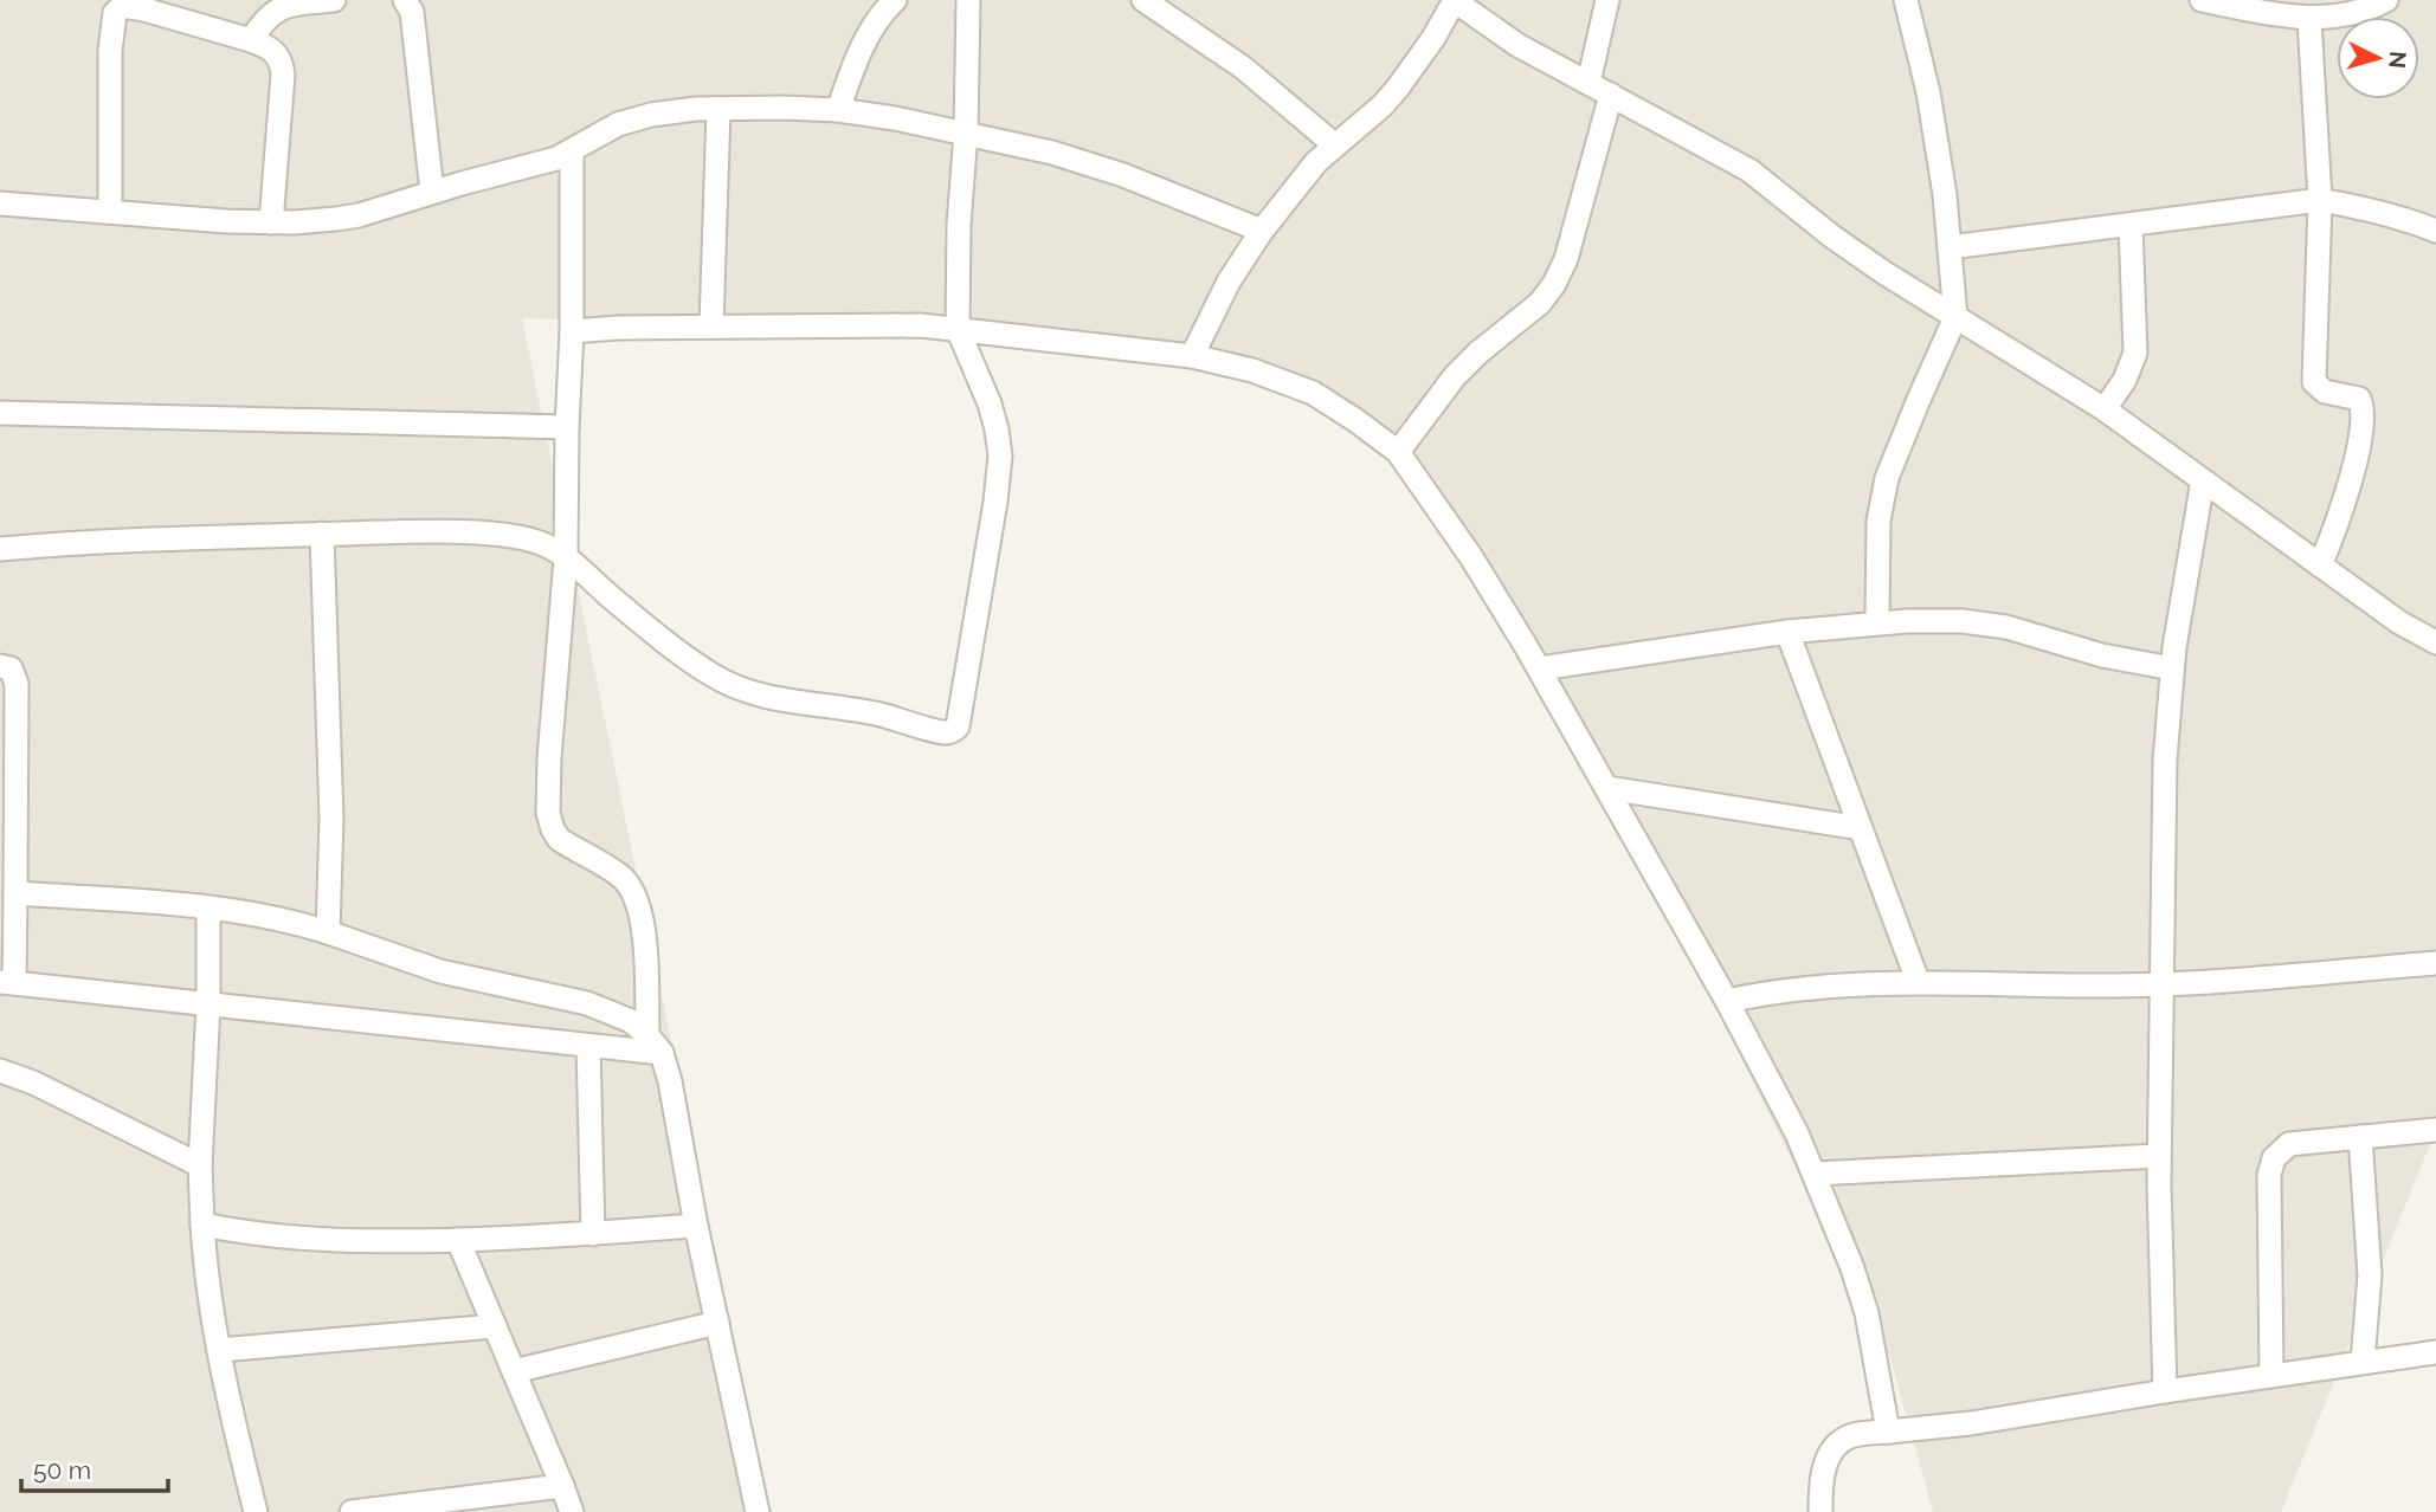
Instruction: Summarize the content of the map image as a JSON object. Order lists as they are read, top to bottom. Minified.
{"scale_bar":"50 m","north":"right"}
